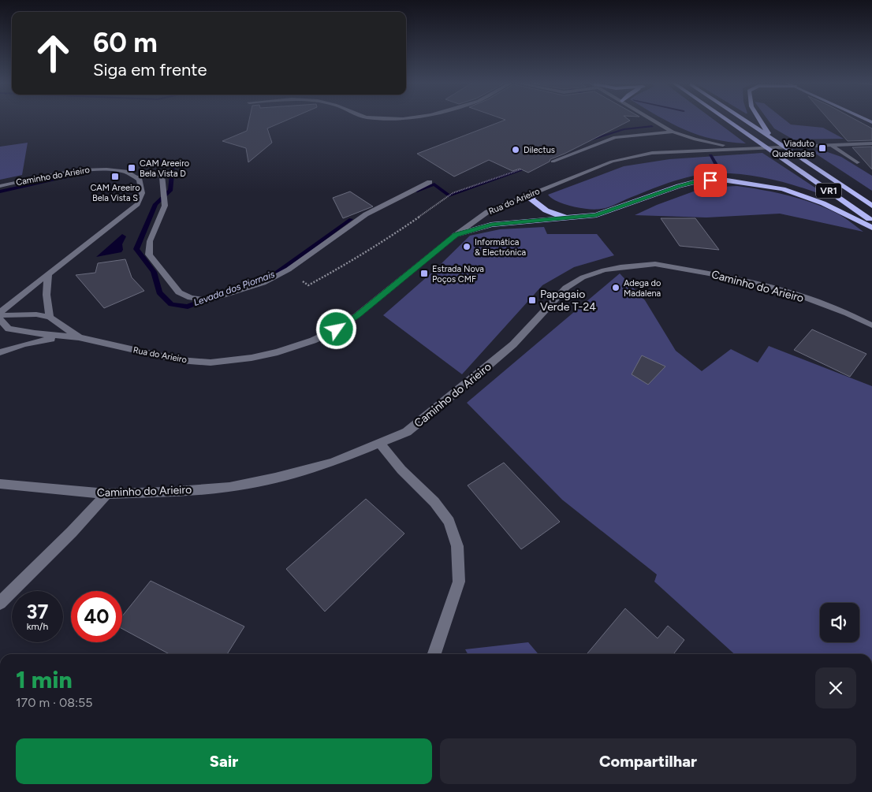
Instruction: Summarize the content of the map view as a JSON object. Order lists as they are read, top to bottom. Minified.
{"streets":{"highway":["VR1"],"street":["Caminho do Arieiro","Rua do Arieiro"]},"water":["Levada dos Piornais"],"places":{"transit":["Viaduto Quebradas","CAM Areeiro Bela Vista D","CAM Areeiro Bela Vista S","Estrada Nova Poços CMF","Papagaio Verde T-24"],"other":["Dilectus","Informática & Electrónica","Adega do Madalena"]},"page":{"turn":["60 m","Siga em frente"],"speed":"37 km/h","limit":"40","heading":["1 min","170 m · 08:55"],"buttons":["Sair","Compartilhar"]}}
